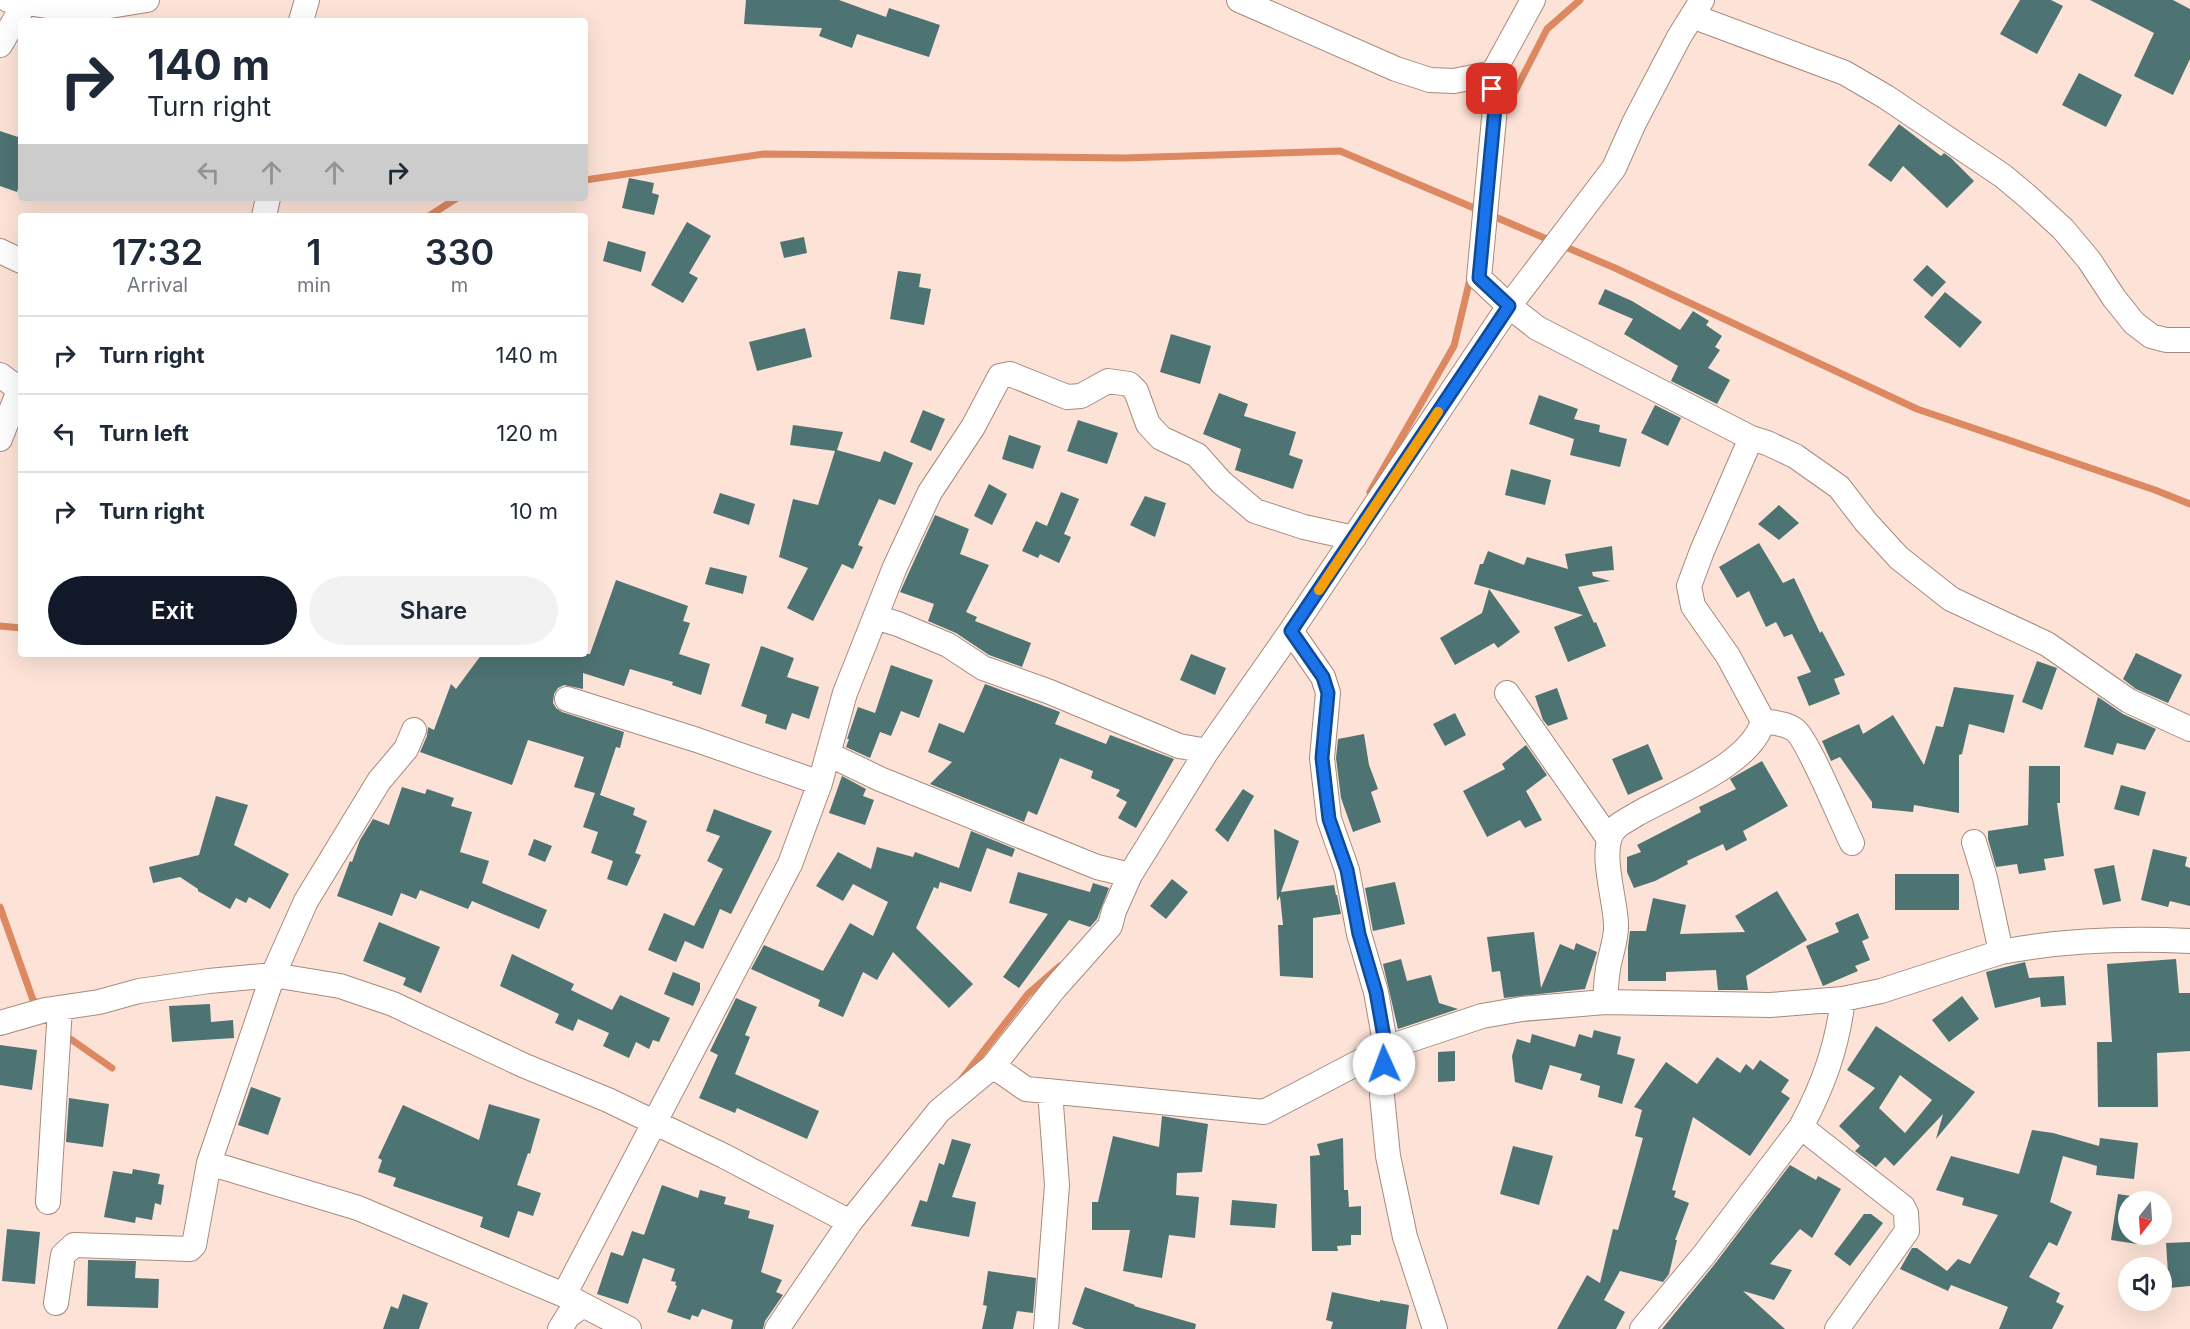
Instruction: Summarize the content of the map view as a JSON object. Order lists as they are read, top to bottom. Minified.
{"north":"bottom","page":{"turn":["140 m","Turn right"],"eta":["17:32","Arrival","1","min","330","m"],"list":[{"name":"Turn right","value":"140 m"},{"name":"Turn left","value":"120 m"},{"name":"Turn right","value":"10 m"}],"buttons":["Exit","Share"]}}
